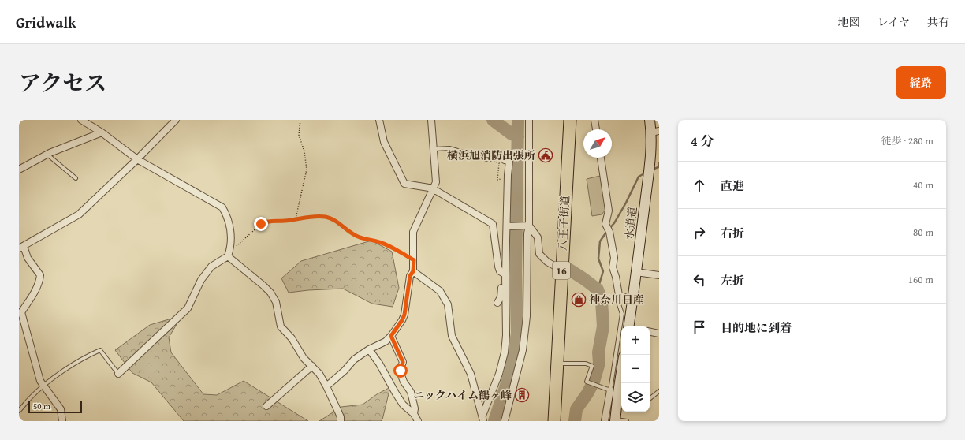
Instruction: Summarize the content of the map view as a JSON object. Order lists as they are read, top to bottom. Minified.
{"streets":{"highway":["八王子街道","16"],"street":["水道道"]},"places":{"public building":["横浜旭消防出張所"],"shop":["神奈川日産"],"building":["ニックハイム鶴ヶ峰"]},"scale_bar":"50 m","north":"top right","page":{"header":"Gridwalk","nav":["地図","レイヤ","共有"],"title":"アクセス","buttons":"経路","heading":["4 分","徒歩 · 280 m"],"list":[["直進","40 m"],["右折","80 m"],["左折","160 m"],"目的地に到着"],"map_buttons":["+","−"],"scale":"50 m"}}
